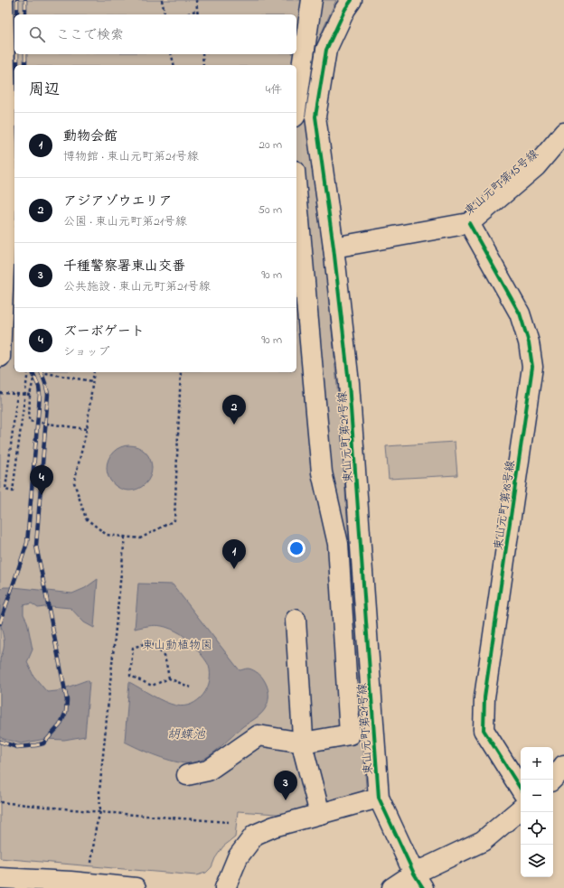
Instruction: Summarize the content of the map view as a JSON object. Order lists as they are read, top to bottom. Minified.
{"streets":{"street":["東山元町第15号線","東山元町第21号線","東山元町第18号線"]},"crossings":[["東山元町第15号線","東山元町第21号線"],["東山元町第15号線","東山元町第18号線"]],"water":["胡蝶池"],"parks":["東山動植物園"],"page":{"search":"ここで検索","heading":["周辺","4件"],"list":[{"mark":"1","name":"動物会館","note":"博物館 · 東山元町第21号線","value":"20 m"},{"mark":"2","name":"アジアゾウエリア","note":"公園 · 東山元町第21号線","value":"50 m"},{"mark":"3","name":"千種警察署東山交番","note":"公共施設 · 東山元町第21号線","value":"90 m"},{"mark":"4","name":"ズーボゲート","note":"ショップ","value":"90 m"}],"pins":["2","4","1","3"],"map_buttons":["+","−"]}}
